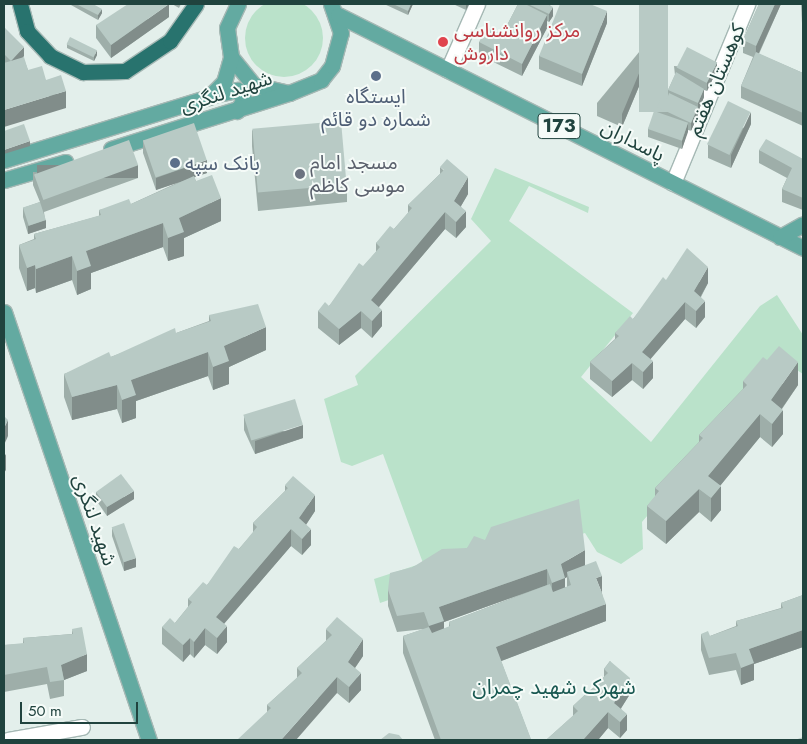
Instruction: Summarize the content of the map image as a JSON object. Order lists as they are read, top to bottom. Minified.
{"streets":{"main road":["شهید لنگری","173","پاسداران"],"street":["کوهستان هفتم"]},"crossings":[["کوهستان هفتم","پاسداران"],["شهید لنگری","پاسداران"]],"districts":["شهرک شهید چمران"],"places":["مرکز روانشناسی داروش","ایستگاه شماره دو قائم","بانک سپه","مسجد امام موسی کاظم"],"scale_bar":"50 m"}
